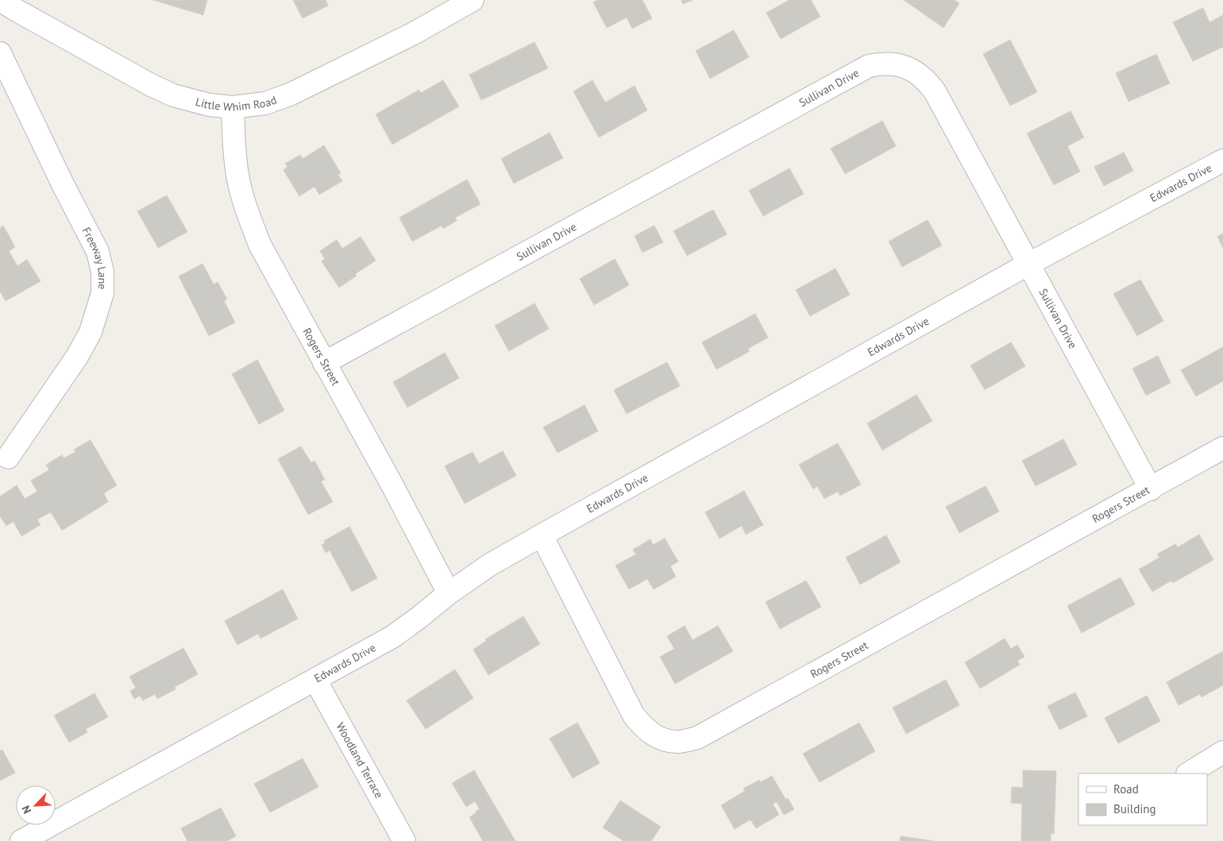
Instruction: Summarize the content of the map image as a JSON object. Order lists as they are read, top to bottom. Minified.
{"streets":{"street":["Sullivan Drive","Little Whim Road","Edwards Drive","Freeway Lane","Rogers Street","Woodland Terrace"]},"crossings":[["Sullivan Drive","Edwards Drive"],["Sullivan Drive","Rogers Street"],["Little Whim Road","Rogers Street"],["Edwards Drive","Rogers Street"],["Edwards Drive","Woodland Terrace"]],"legend":["Road","Building"],"north":"bottom left"}
